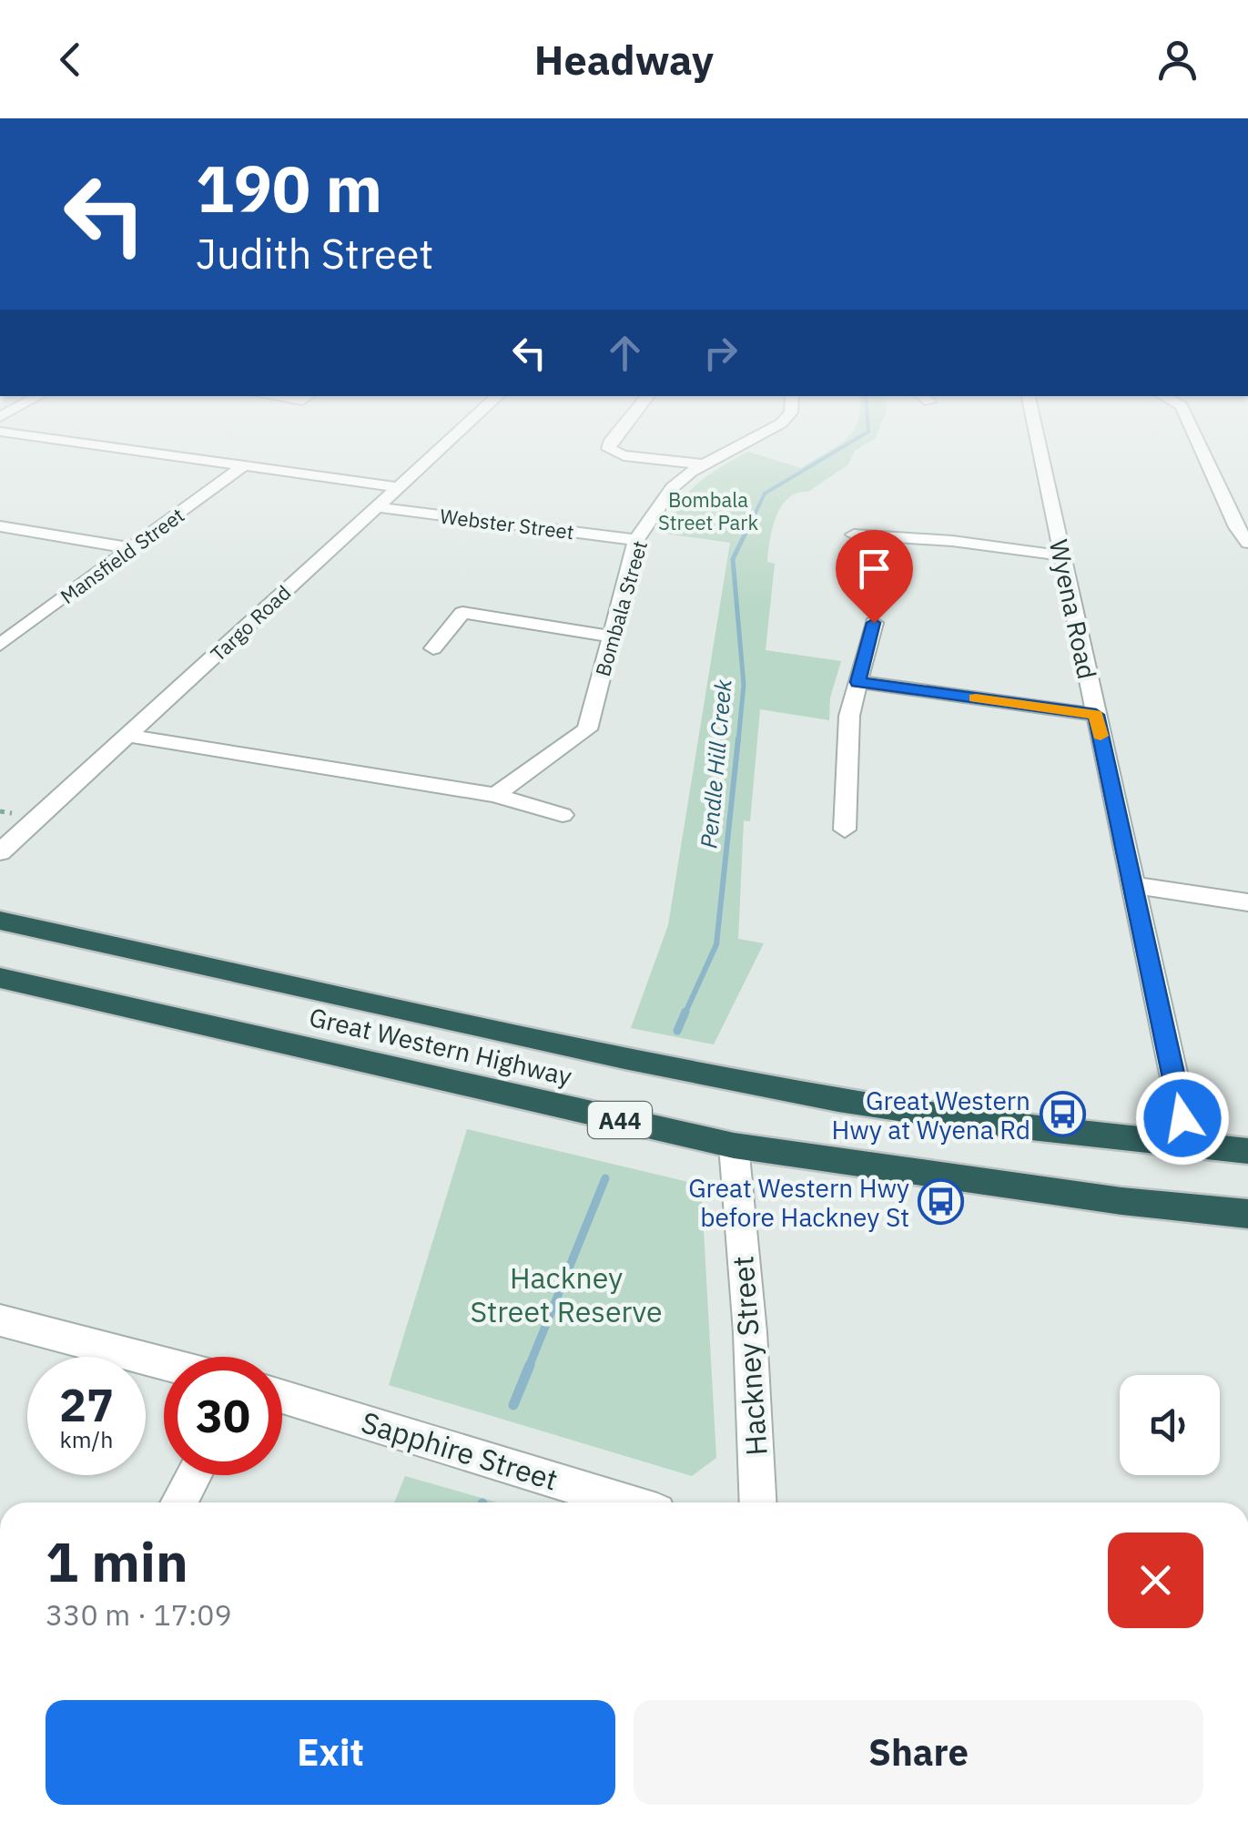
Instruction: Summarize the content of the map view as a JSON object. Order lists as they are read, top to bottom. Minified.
{"streets":{"highway":["Great Western Highway","A44"],"street":["Webster Street","Mansfield Street","Bombala Street","Wyena Road","Targo Road","Hackney Street","Sapphire Street"]},"crossings":[["Webster Street","Bombala Street"],["Webster Street","Targo Road"],["Wyena Road","Great Western Highway"],["Great Western Highway","Hackney Street"]],"water":["Pendle Hill Creek"],"parks":["Bombala Street Park","Hackney Street Reserve"],"places":{"bus stop":["Great Western Hwy at Wyena Rd","Great Western Hwy before Hackney St"]},"page":{"header":"Headway","turn":["190 m","Judith Street"],"speed":"27 km/h","limit":"30","heading":["1 min","330 m · 17:09"],"buttons":["Exit","Share"]}}
